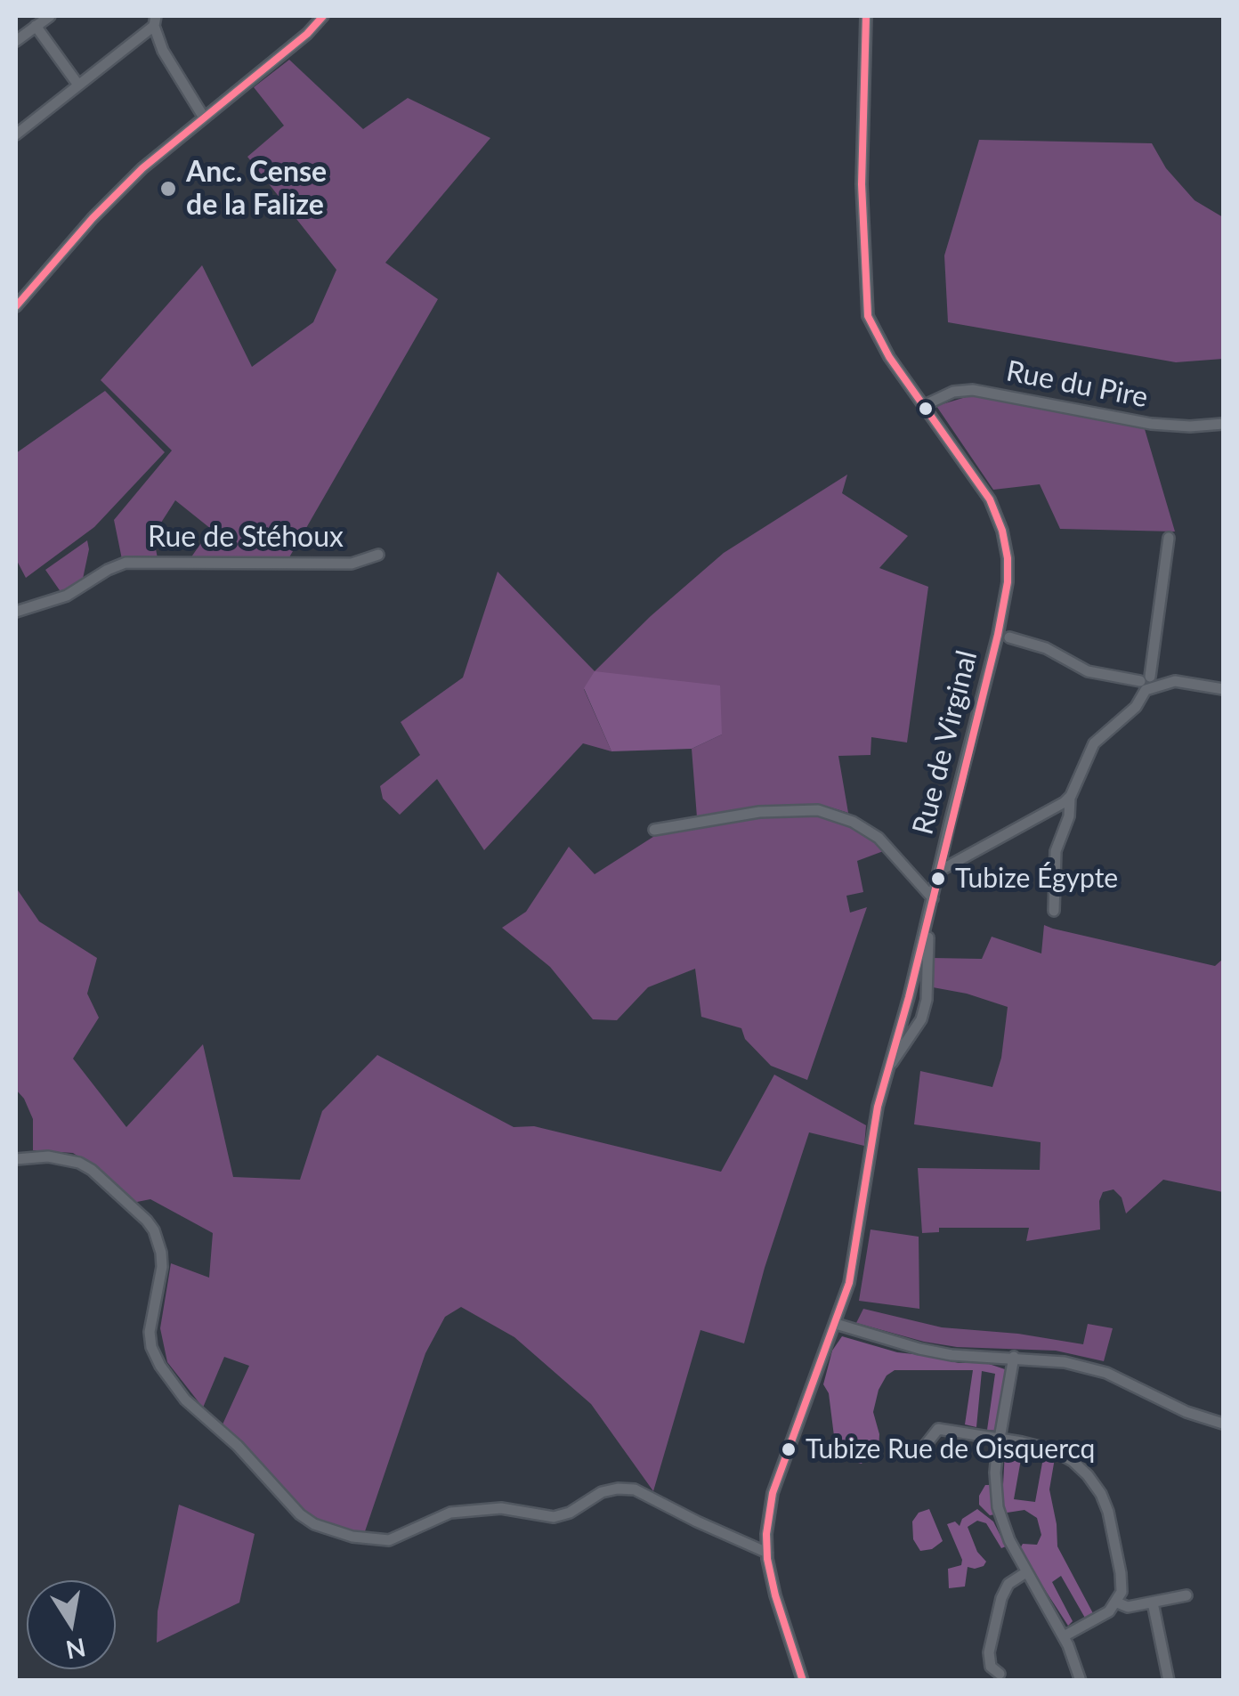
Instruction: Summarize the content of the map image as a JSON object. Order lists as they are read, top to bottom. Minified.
{"streets":{"street":["Rue du Pire","Rue de Stéhoux","Rue de Virginal"]},"crossings":[["Rue du Pire","Rue de Virginal"]],"places":["Anc. Cense de la Falize","Tubize Égypte","Tubize Rue de Oisquercq"],"north":"bottom"}
